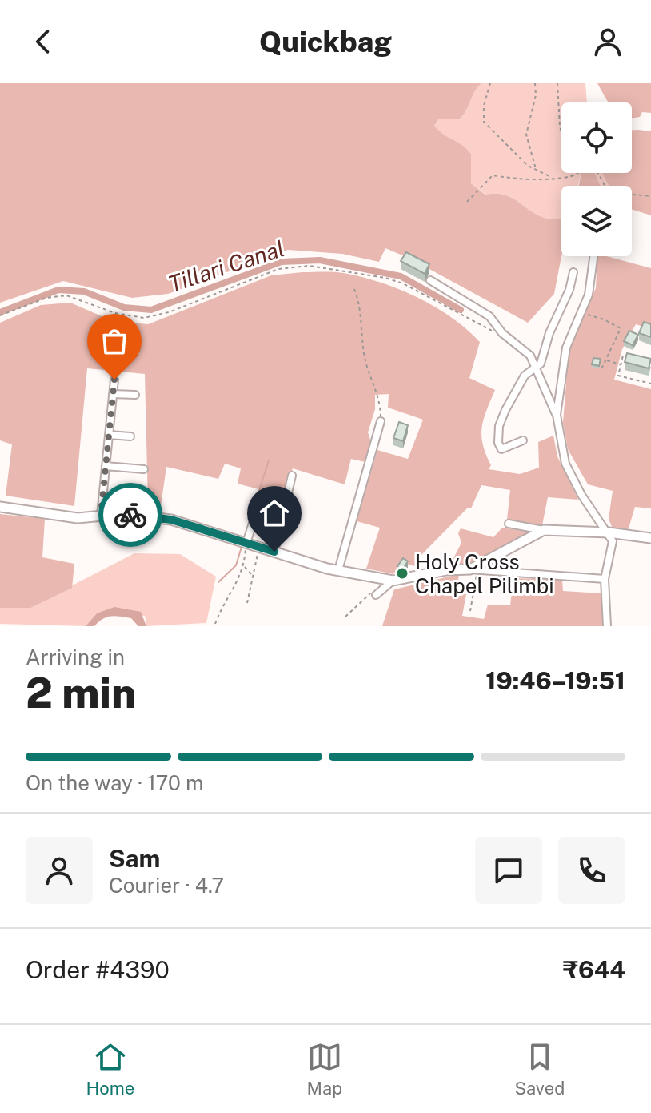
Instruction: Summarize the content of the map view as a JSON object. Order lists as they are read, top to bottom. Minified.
{"water":["Tillari Canal"],"places":["Holy Cross Chapel Pilimbi"],"page":{"header":"Quickbag","heading":["2 min","Arriving in","19:46–19:51"],"panel":["Sam","Courier · 4.7","Order #4390","₹644"],"bar":"On the way · 170 m","tabs":["Home","Map","Saved"]}}
